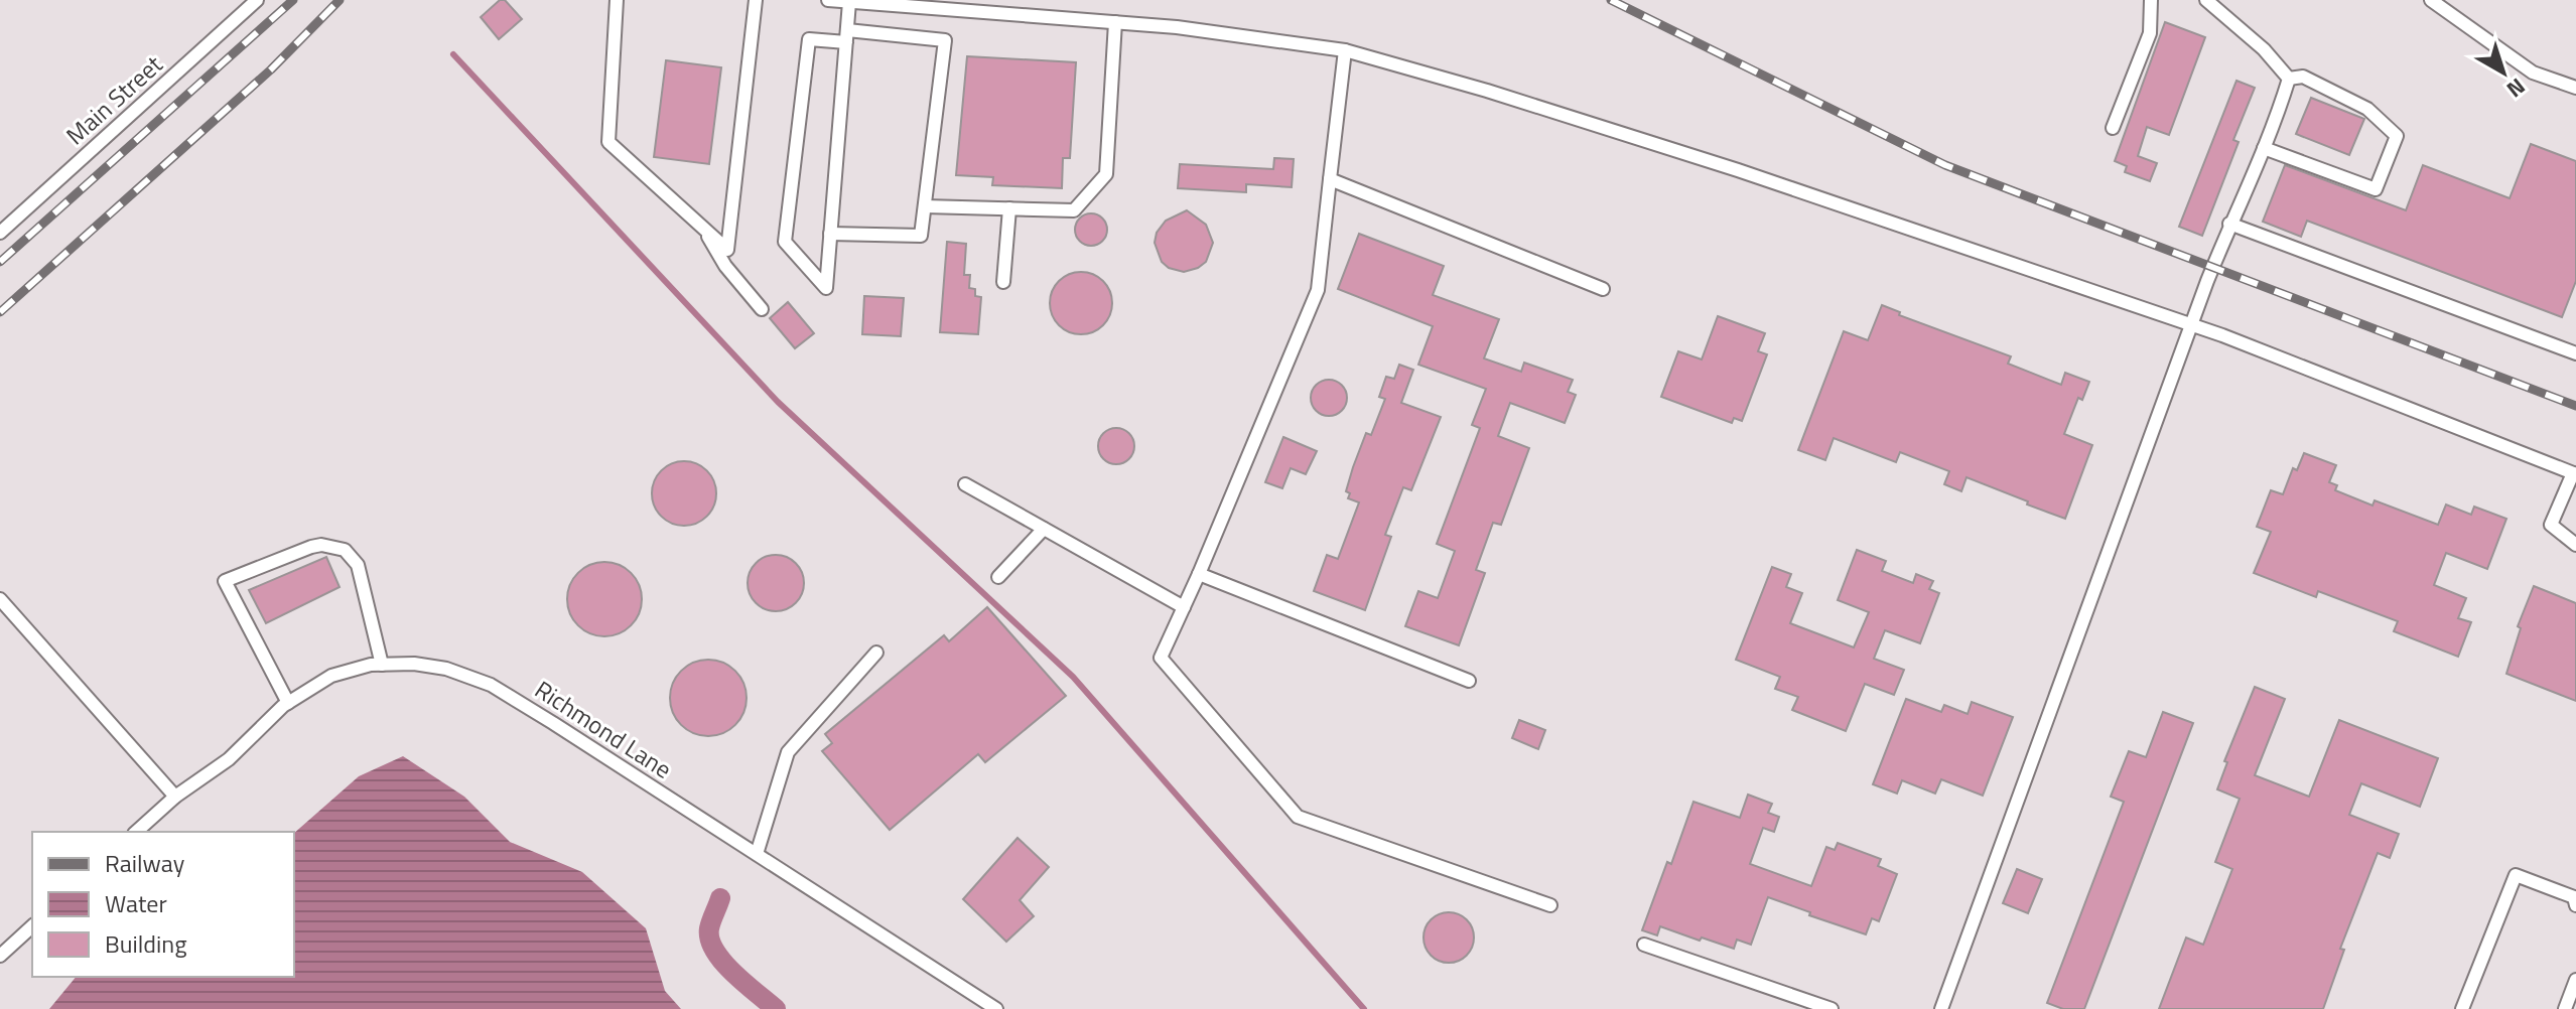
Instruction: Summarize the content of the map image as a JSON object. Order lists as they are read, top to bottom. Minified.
{"streets":{"lane":["Main Street","Richmond Lane"]},"legend":["Railway","Water","Building"],"north":"bottom right"}
